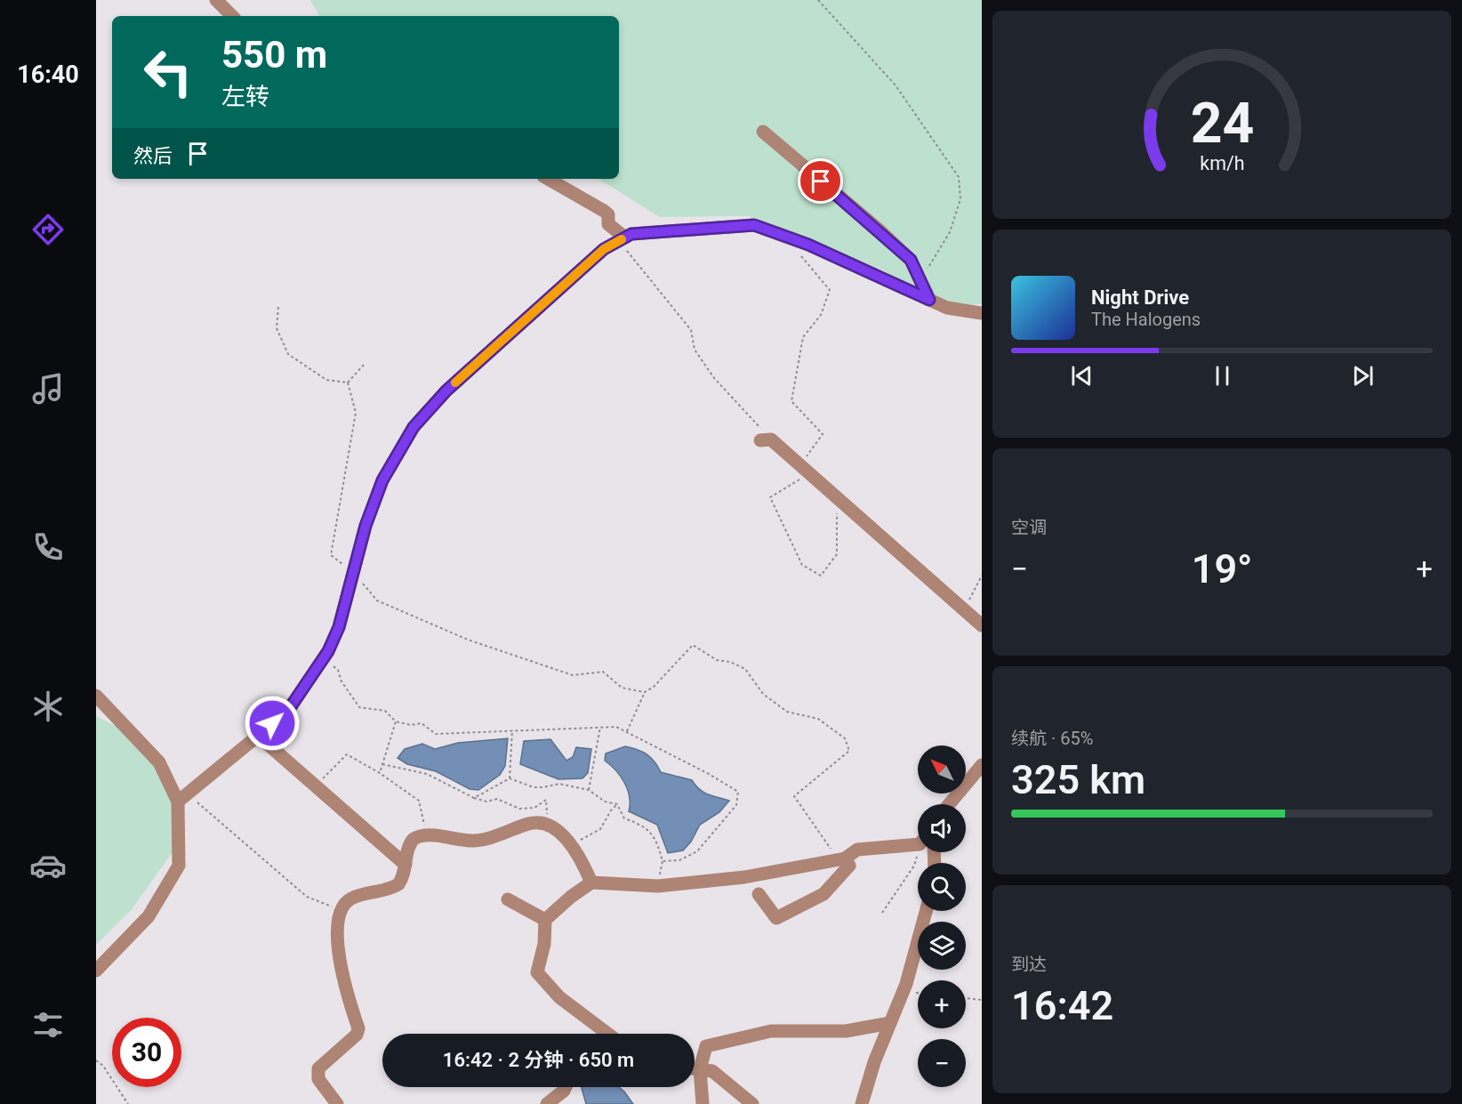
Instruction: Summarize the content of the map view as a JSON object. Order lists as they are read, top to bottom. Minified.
{"north":"top left","page":{"tabs":"16:40","turn":["550 m","左转"],"then":"然后","song":["Night Drive","The Halogens"],"tile":["空调",["续航 · 65%","325 km"],["到达","16:42"]],"heat":["−","19°","+"],"map_buttons":["+","−"],"limit":"30","trip":"16:42 · 2 分钟 · 650 m","gauge":["24","km/h"]}}
